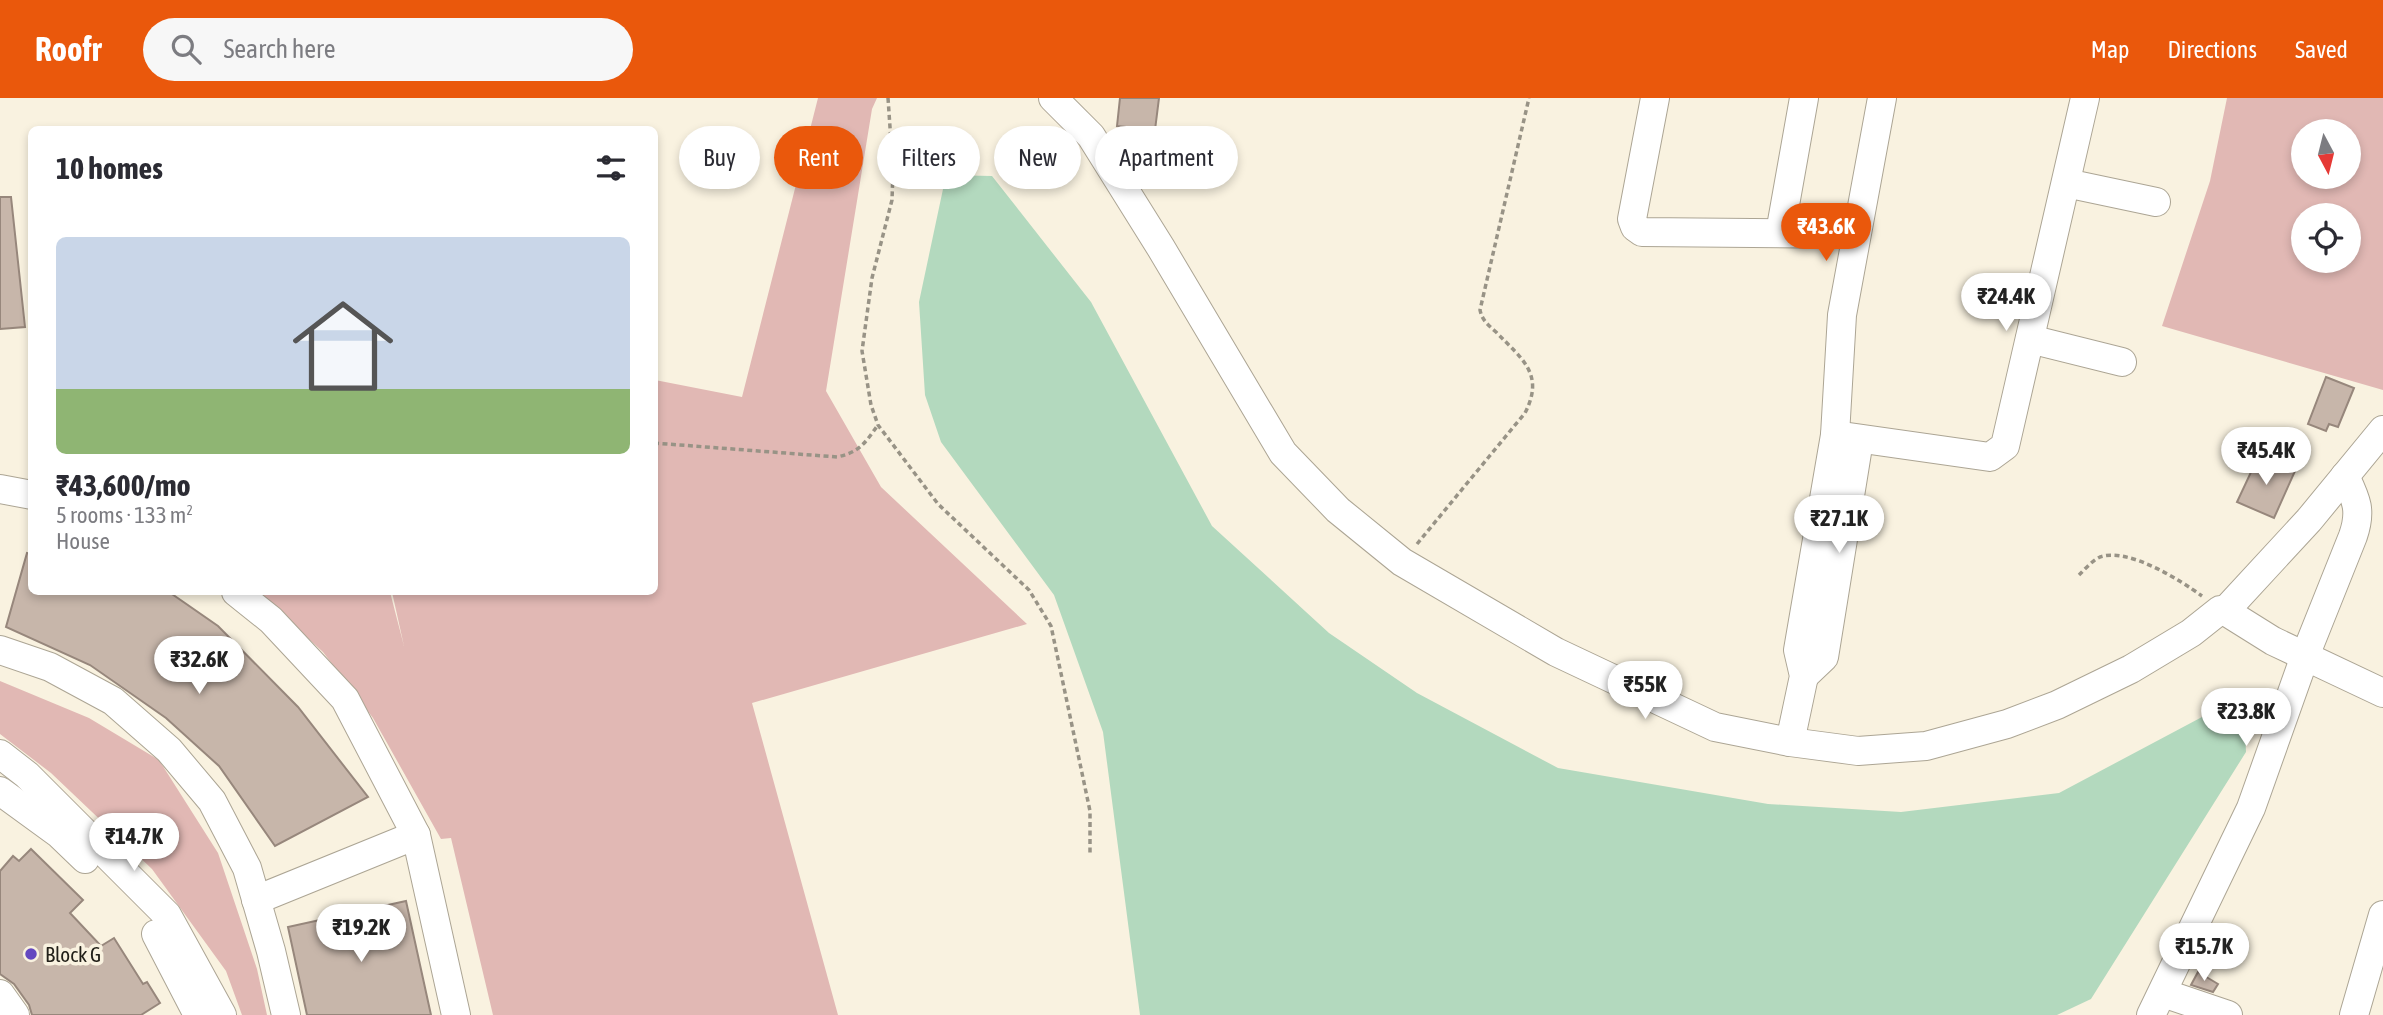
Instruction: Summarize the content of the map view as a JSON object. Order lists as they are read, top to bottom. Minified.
{"places":["Block G"],"north":"bottom","page":{"header":"Roofr","search":"Search here","nav":["Map","Directions","Saved"],"chip":["Buy","Rent","Filters","New","Apartment"],"heading":"10 homes","price":["₹43.6K","₹24.4K","₹45.4K","₹27.1K","₹32.6K","₹55K","₹23.8K","₹14.7K","₹19.2K","₹15.7K"],"list":[{"name":"₹43,600/mo","note":"5 rooms · 133 m² · House"}]}}
